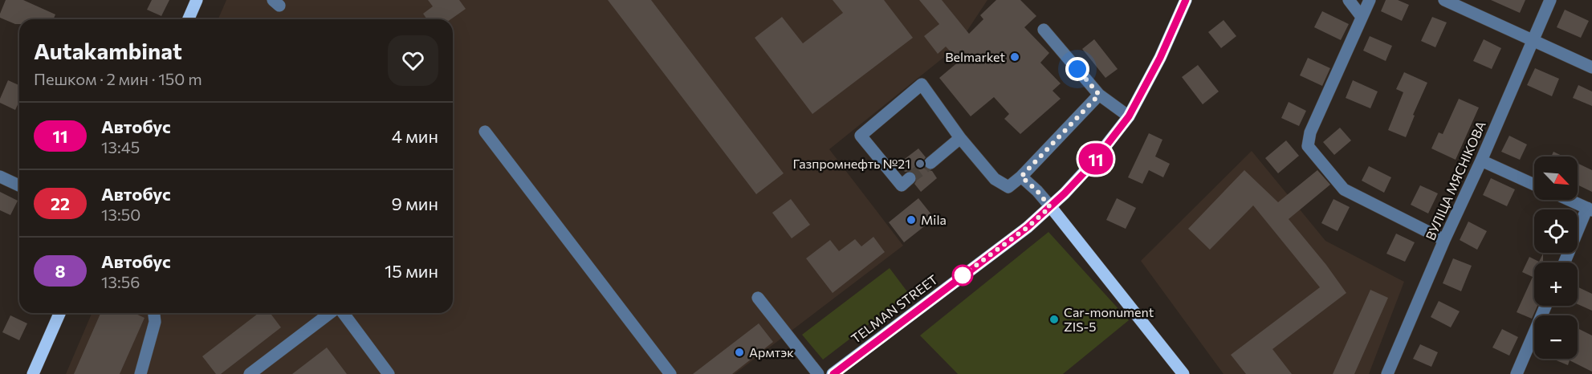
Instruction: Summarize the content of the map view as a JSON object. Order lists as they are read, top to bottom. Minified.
{"streets":{"main road":["TELMAN STREET"],"street":["ВУЛІЦА МЯСНІКОВА"]},"places":["Belmarket","Газпромнефть №21","Mila","Car-monument ZIS-5","Армтэк"],"lines":["bus line 11"],"north":"bottom right","page":{"on_map":"11","heading":["Autakambinat","Пешком · 2 мин · 150 m"],"list":[{"mark":"11","name":"Автобус","note":"13:45","value":"4 мин"},{"mark":"22","name":"Автобус","note":"13:50","value":"9 мин"},{"mark":"8","name":"Автобус","note":"13:56","value":"15 мин"}],"map_buttons":["+","−"]}}
